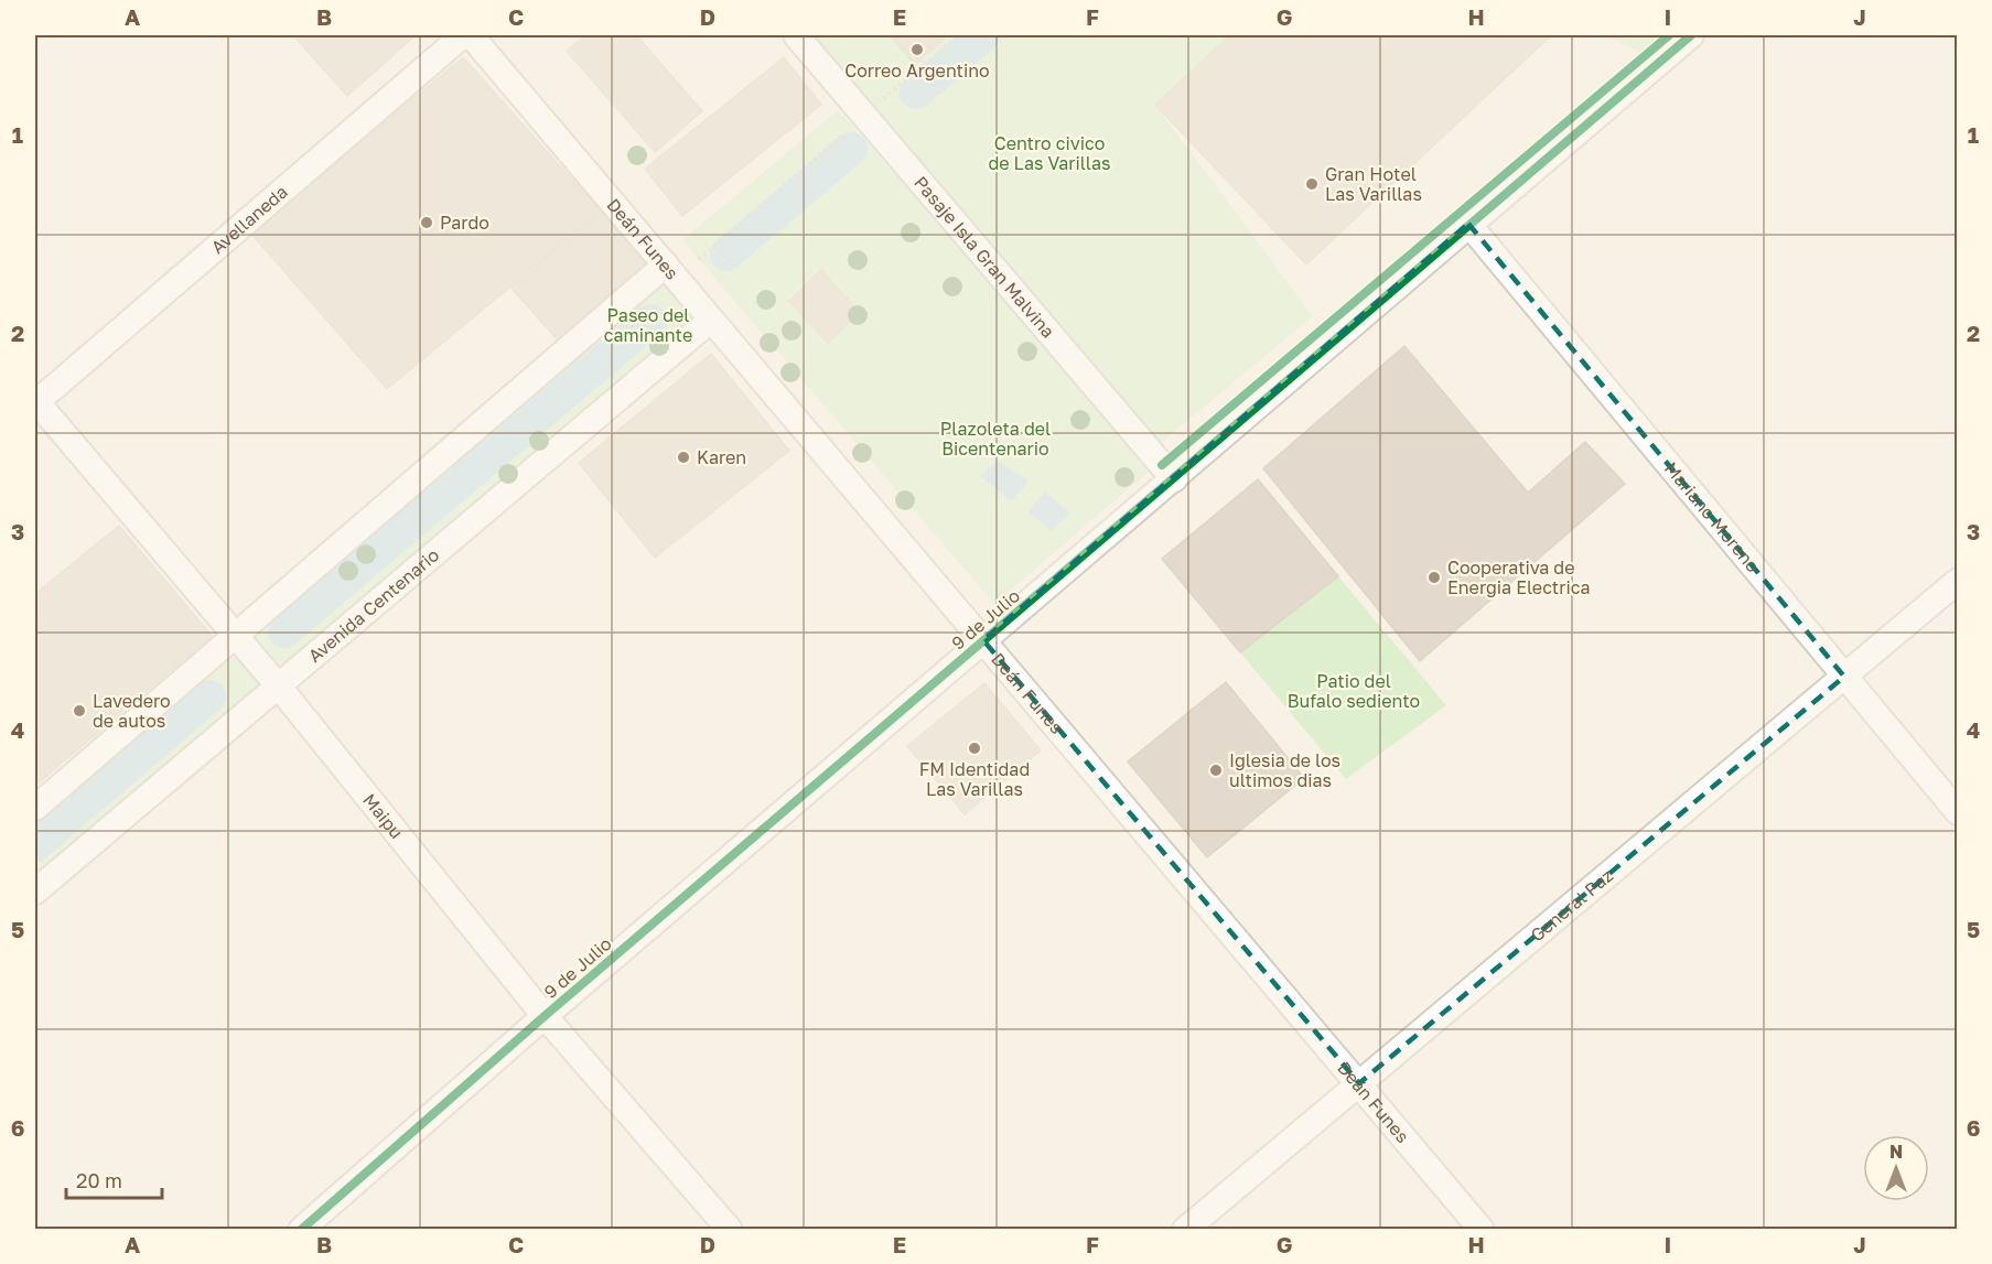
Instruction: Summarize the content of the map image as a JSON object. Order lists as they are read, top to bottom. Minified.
{"streets":{"street":["Avellaneda","Deán Funes","Pasaje Isla Gran Malvina","Mariano Moreno","Avenida Centenario","9 de Julio","Maipu","General Paz"]},"crossings":[["Avellaneda","Maipu"],["Deán Funes","Avenida Centenario"],["Deán Funes","9 de Julio"],["Deán Funes","General Paz"],["Pasaje Isla Gran Malvina","9 de Julio"],["Mariano Moreno","9 de Julio"],["Mariano Moreno","General Paz"],["Avenida Centenario","Maipu"],["9 de Julio","Maipu"]],"parks":["Centro civico de Las Varillas","Paseo del caminante","Plazoleta del Bicentenario","Patio del Bufalo sediento"],"places":["Correo Argentino","Gran Hotel Las Varillas","Pardo","Karen","Cooperativa de Energia Electrica","Lavedero de autos","FM Identidad Las Varillas","Iglesia de los ultimos dias"],"scale_bar":"20 m","north":"top","grid":{"columns":["A","B","C","D","E","F","G","H","I","J"],"rows":["1","2","3","4","5","6"]}}
